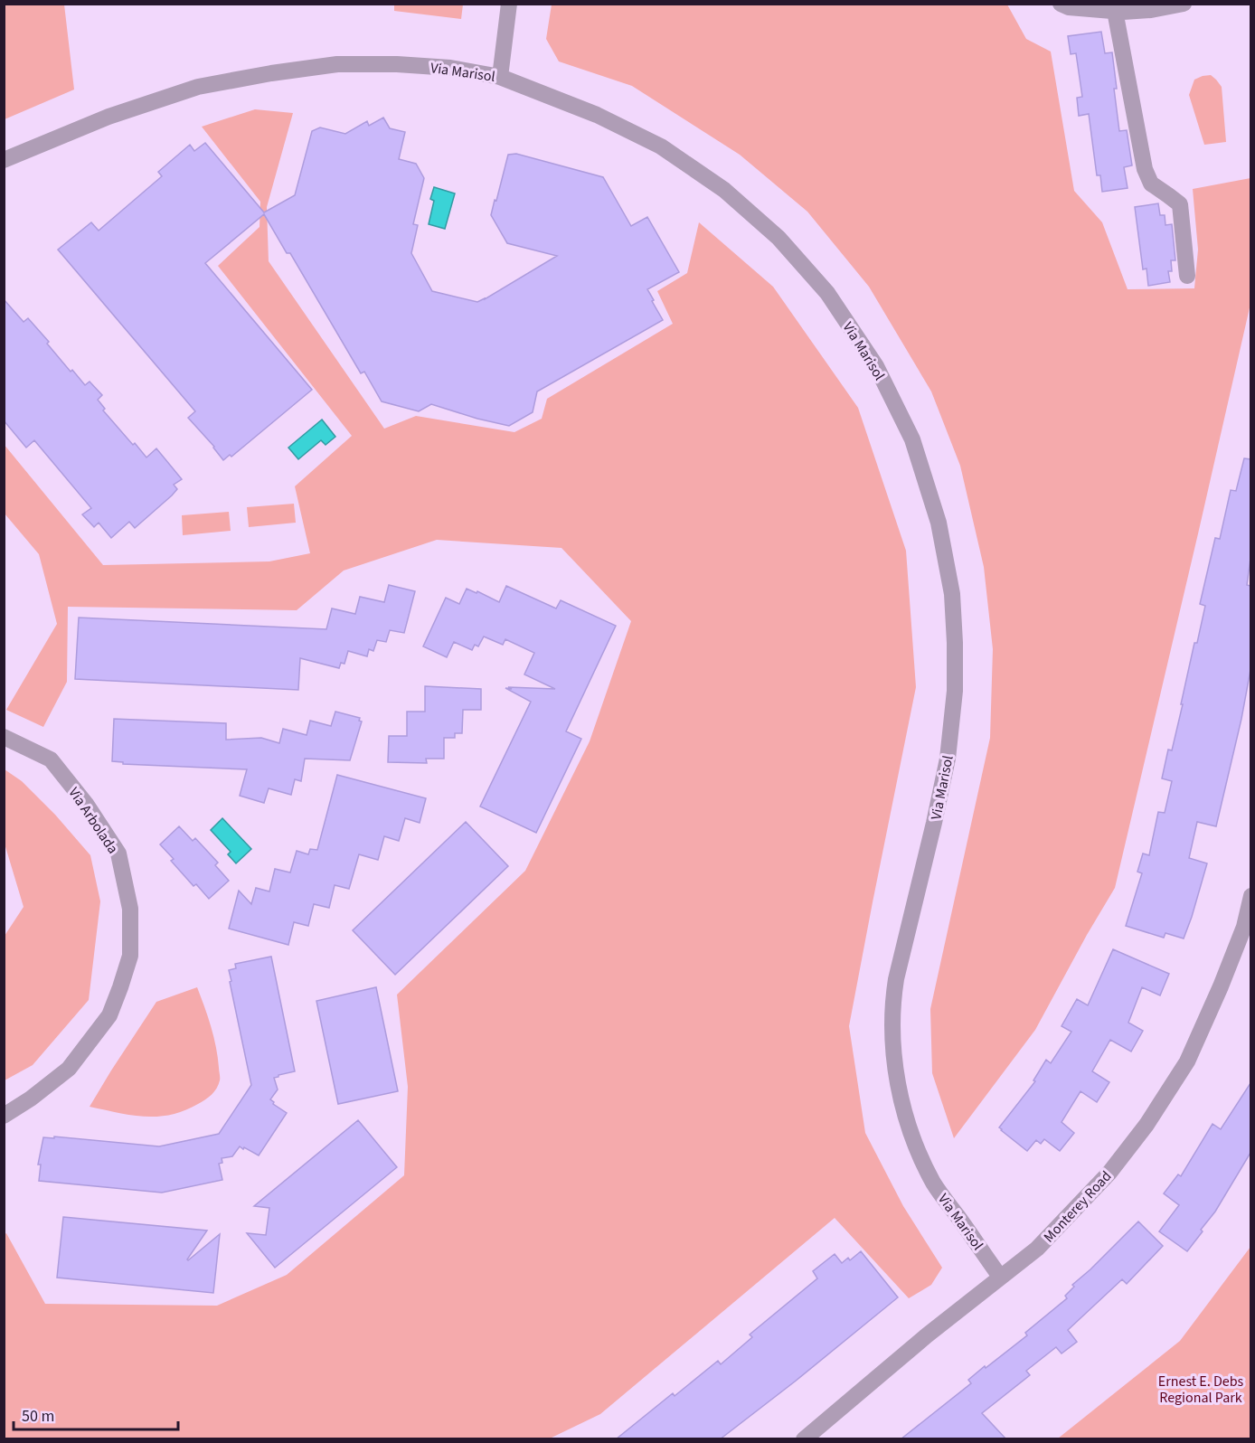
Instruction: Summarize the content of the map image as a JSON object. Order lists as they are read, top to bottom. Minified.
{"streets":{"street":["Via Marisol","Via Arbolada","Monterey Road"]},"crossings":[["Via Marisol","Monterey Road"]],"parks":["Ernest E. Debs Regional Park"],"scale_bar":"50 m"}
